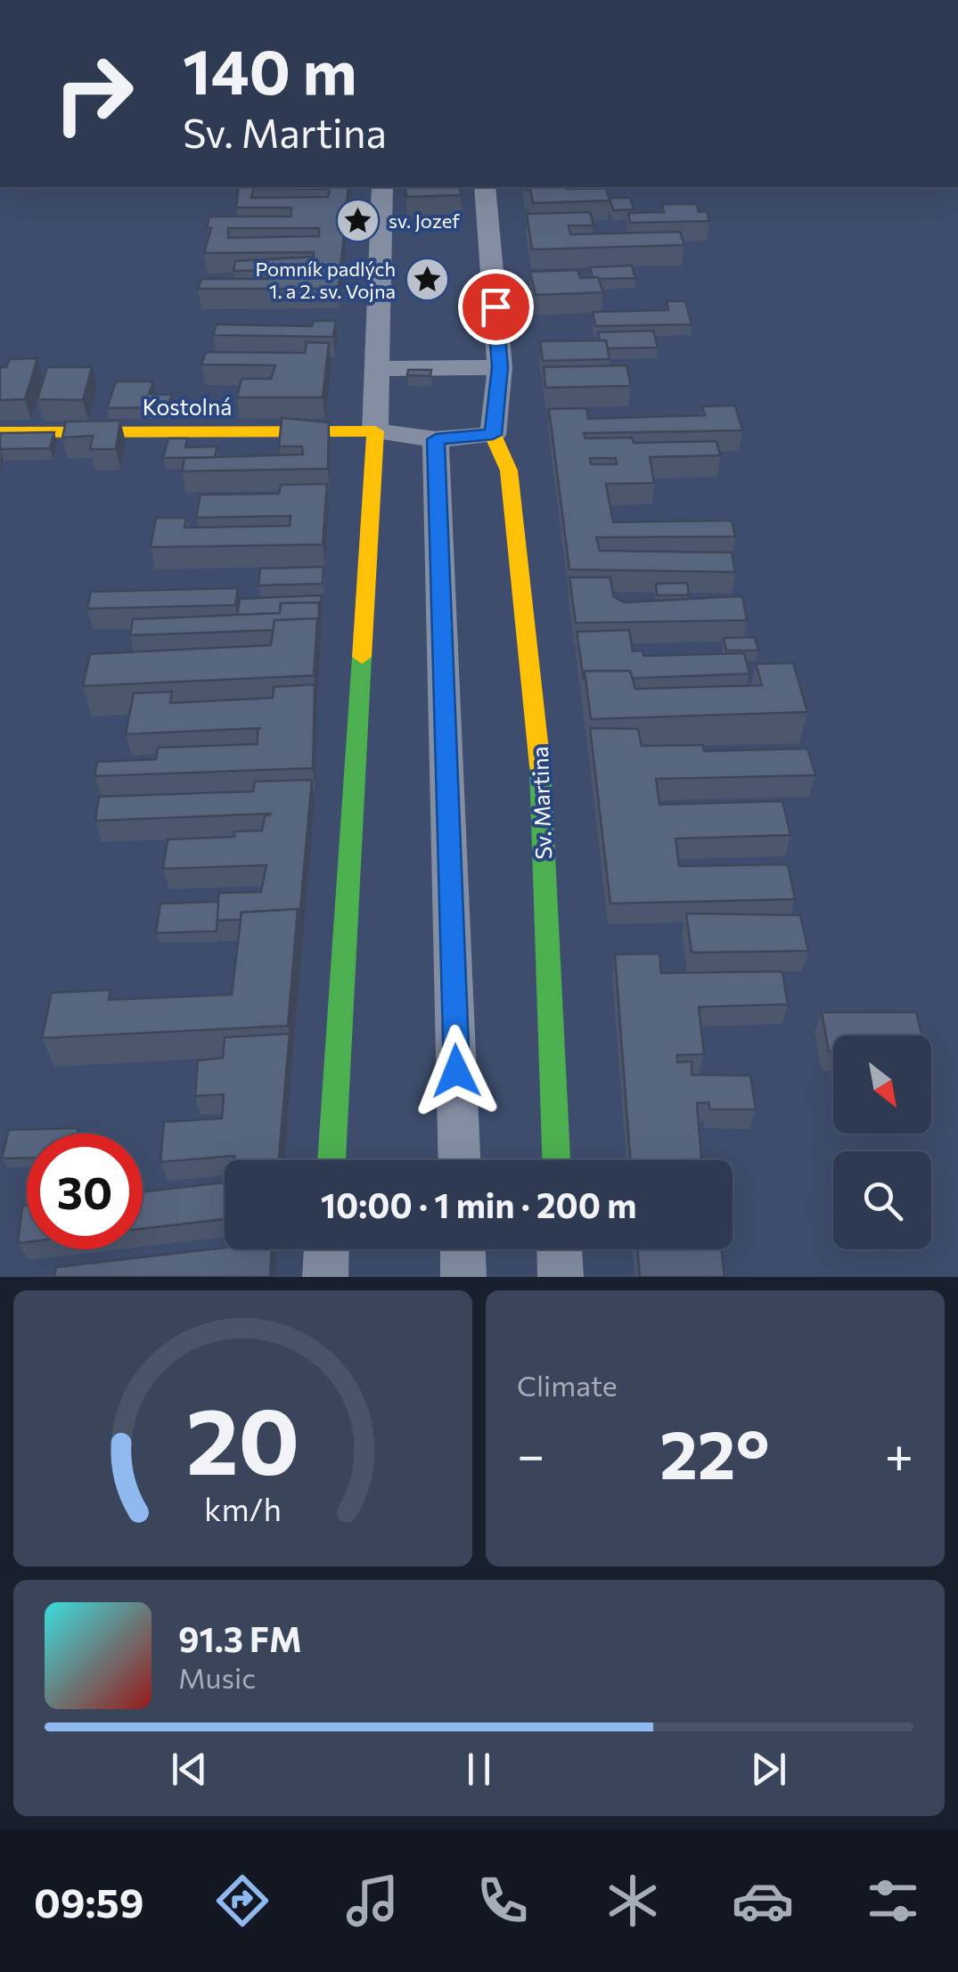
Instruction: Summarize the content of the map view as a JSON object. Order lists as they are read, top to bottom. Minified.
{"streets":{"street":["Kostolná","Sv. Martina"]},"places":{"place":["sv. Jozef","Pomník padlých 1. a 2. sv. Vojna"]},"north":"bottom right","page":{"turn":["140 m","Sv. Martina"],"limit":"30","trip":"10:00 · 1 min · 200 m","tile":"Climate","heat":["−","22°","+"],"song":["91.3 FM","Music"],"tabs":"09:59","gauge":["20","km/h"]}}
